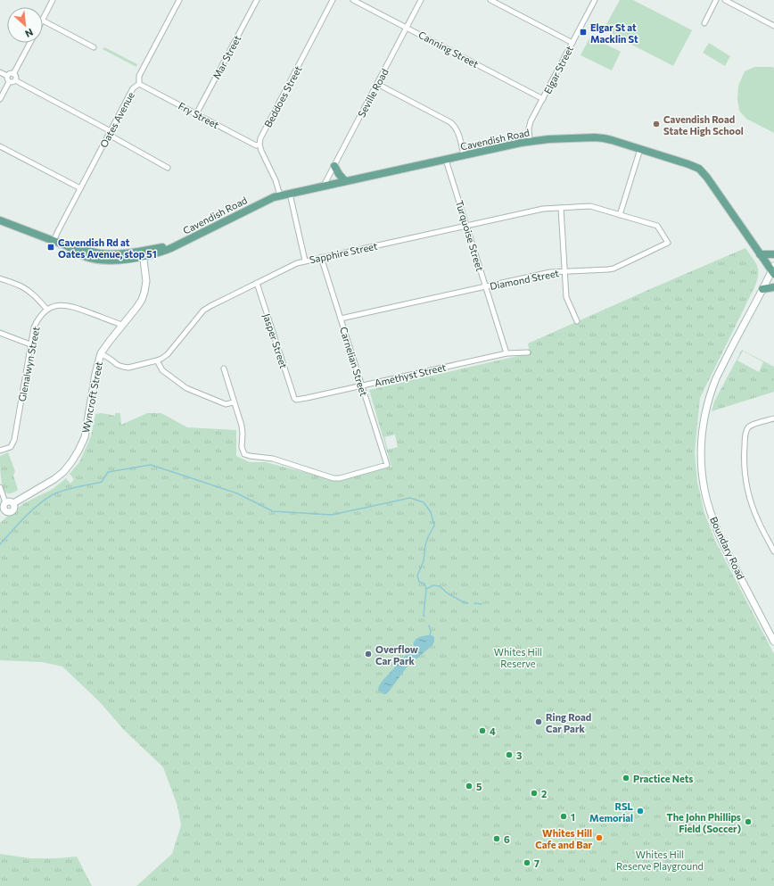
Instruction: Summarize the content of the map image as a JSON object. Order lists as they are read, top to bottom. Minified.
{"streets":{"main road":["Cavendish Road","Wyncroft Street","Boundary Road"],"street":["Canning Street","Mar Street","Elgar Street","Seville Road","Beddoes Street","Fry Street","Oates Avenue","Turquoise Street","Sapphire Street","Diamond Street","Jasper Street","Carnelian Street","Glenalwyn Street","Amethyst Street"]},"crossings":[["Canning Street","Elgar Street"],["Canning Street","Seville Road"],["Mar Street","Fry Street"],["Elgar Street","Cavendish Road"],["Seville Road","Cavendish Road"],["Beddoes Street","Fry Street"],["Fry Street","Oates Avenue"],["Oates Avenue","Cavendish Road"],["Cavendish Road","Turquoise Street"],["Cavendish Road","Wyncroft Street"],["Cavendish Road","Boundary Road"],["Turquoise Street","Sapphire Street"],["Turquoise Street","Diamond Street"],["Turquoise Street","Amethyst Street"],["Sapphire Street","Diamond Street"],["Sapphire Street","Jasper Street"],["Sapphire Street","Carnelian Street"],["Sapphire Street","Wyncroft Street"],["Diamond Street","Carnelian Street"],["Jasper Street","Amethyst Street"],["Carnelian Street","Amethyst Street"]],"parks":["Whites Hill Reserve","Whites Hill Reserve Playground"],"places":{"transit":["Elgar St at Macklin St","Cavendish Rd at Oates Avenue, stop 51"],"other":["Cavendish Road State High School","Overflow Car Park","Ring Road Car Park","4","3","Practice Nets","5","2","RSL Memorial","1","The John Phillips Field (Soccer)","Whites Hill Cafe and Bar","6","7"]},"north":"bottom right"}
